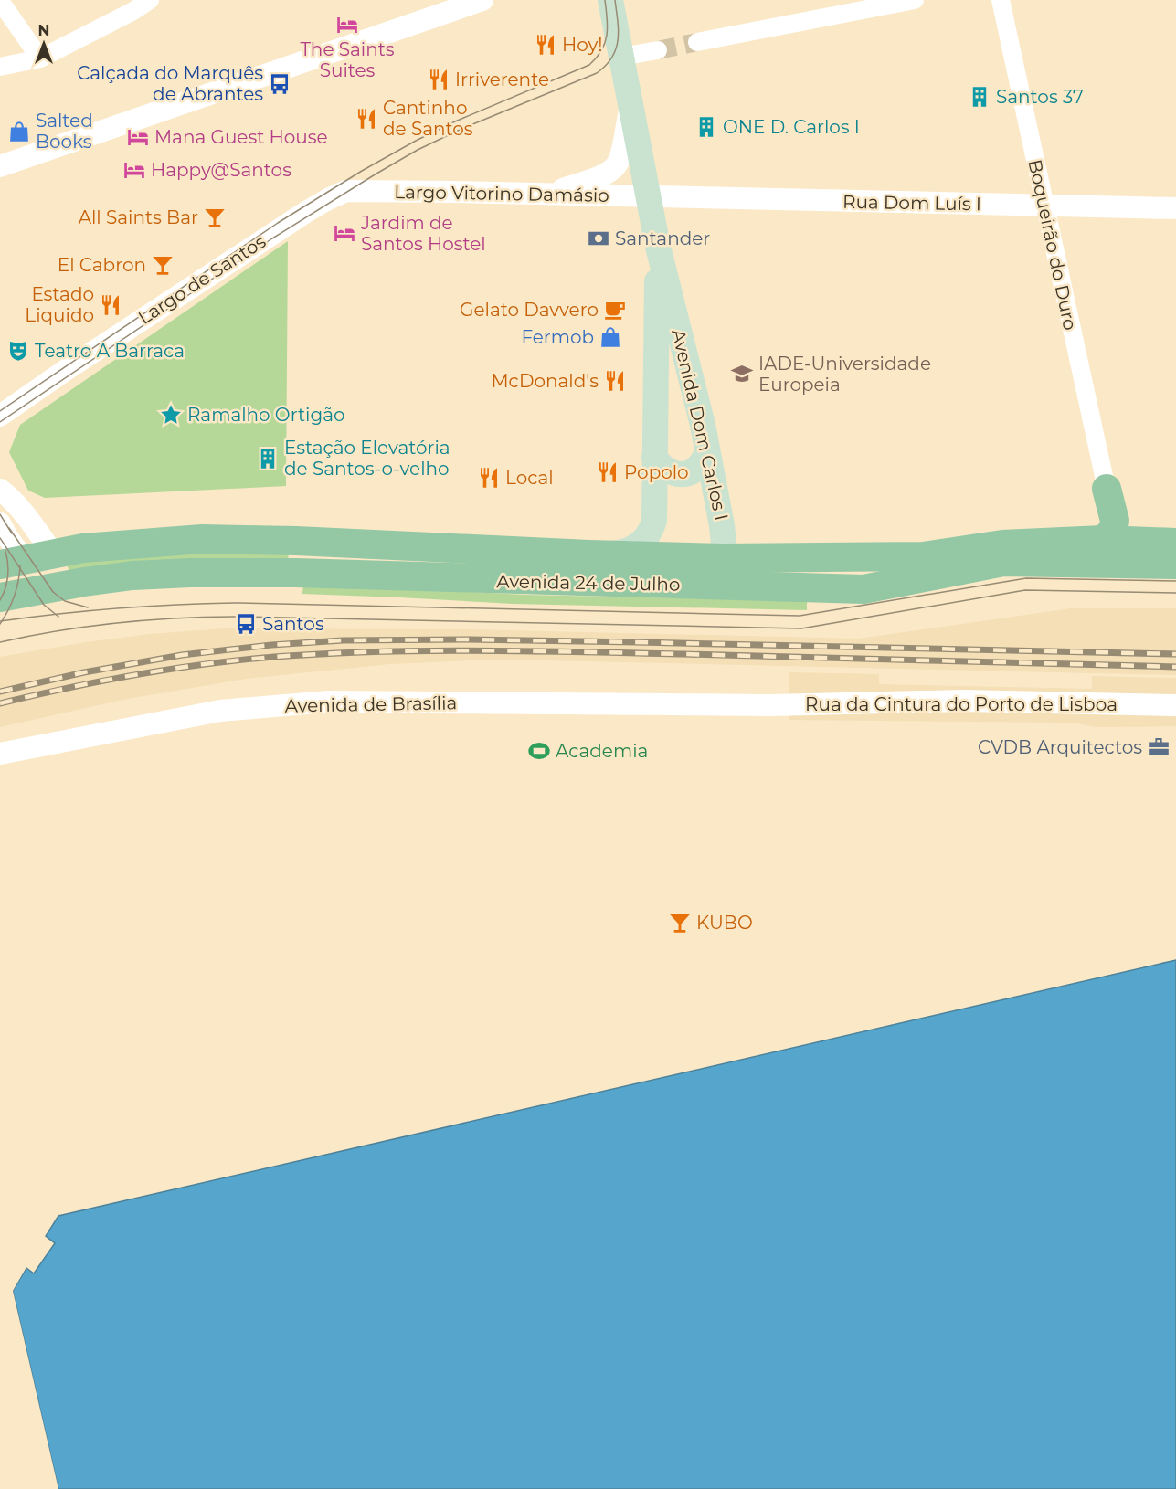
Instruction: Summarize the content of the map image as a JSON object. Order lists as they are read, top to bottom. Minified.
{"streets":{"main road":["Avenida Dom Carlos I","Avenida 24 de Julho"],"street":["Largo Vitorino Damásio","Rua Dom Luís I","Boqueirão do Duro","Largo de Santos","Avenida de Brasília","Rua da Cintura do Porto de Lisboa"]},"crossings":[["Largo Vitorino Damásio","Rua Dom Luís I"],["Largo Vitorino Damásio","Largo de Santos"],["Largo Vitorino Damásio","Avenida Dom Carlos I"],["Rua Dom Luís I","Boqueirão do Duro"],["Rua Dom Luís I","Avenida Dom Carlos I"],["Avenida Dom Carlos I","Avenida 24 de Julho"],["Avenida de Brasília","Rua da Cintura do Porto de Lisboa"]],"places":{"hotel":["The Saints Suites","Mana Guest House","Happy@Santos","Jardim de Santos Hostel"],"restaurant":["Hoy!","Irriverente","Cantinho de Santos","Estado Liquido","McDonald's","Popolo","Local"],"bus stop":["Calçada do Marquês de Abrantes","Santos"],"building":["Santos 37","ONE D. Carlos I","Estação Elevatória de Santos-o-velho"],"shop":["Salted Books","Fermob"],"bar":["All Saints Bar","El Cabron","KUBO"],"bank":["Santander"],"cafe":["Gelato Davvero"],"theatre":["Teatro A Barraca"],"school or university":["IADE-Universidade Europeia"],"place":["Ramalho Ortigão"],"office":["CVDB Arquitectos"],"sports":["Academia"]},"north":"top"}
